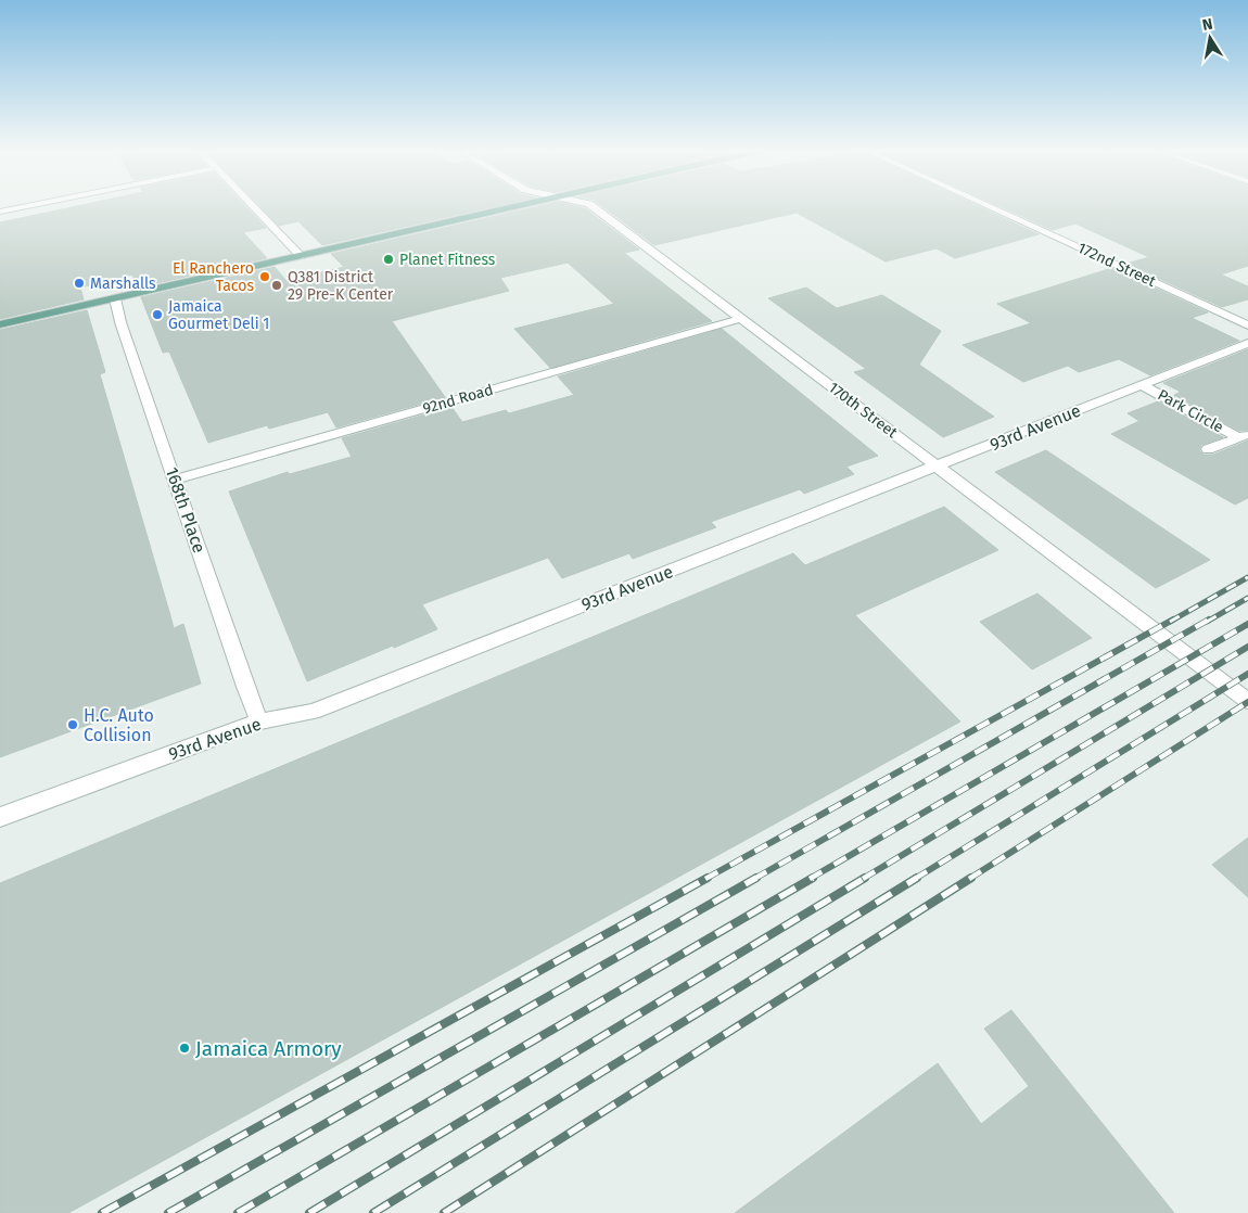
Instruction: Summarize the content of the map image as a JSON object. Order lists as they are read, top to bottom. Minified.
{"streets":{"street":["172nd Street","92nd Road","170th Street","Park Circle","93rd Avenue","168th Place"]},"crossings":[["92nd Road","170th Street"],["92nd Road","168th Place"],["170th Street","93rd Avenue"],["Park Circle","93rd Avenue"],["93rd Avenue","168th Place"]],"places":["Planet Fitness","El Ranchero Tacos","Marshalls","Q381 District 29 Pre-K Center","Jamaica Gourmet Deli 1","H.C. Auto Collision","Jamaica Armory"],"north":"top"}
